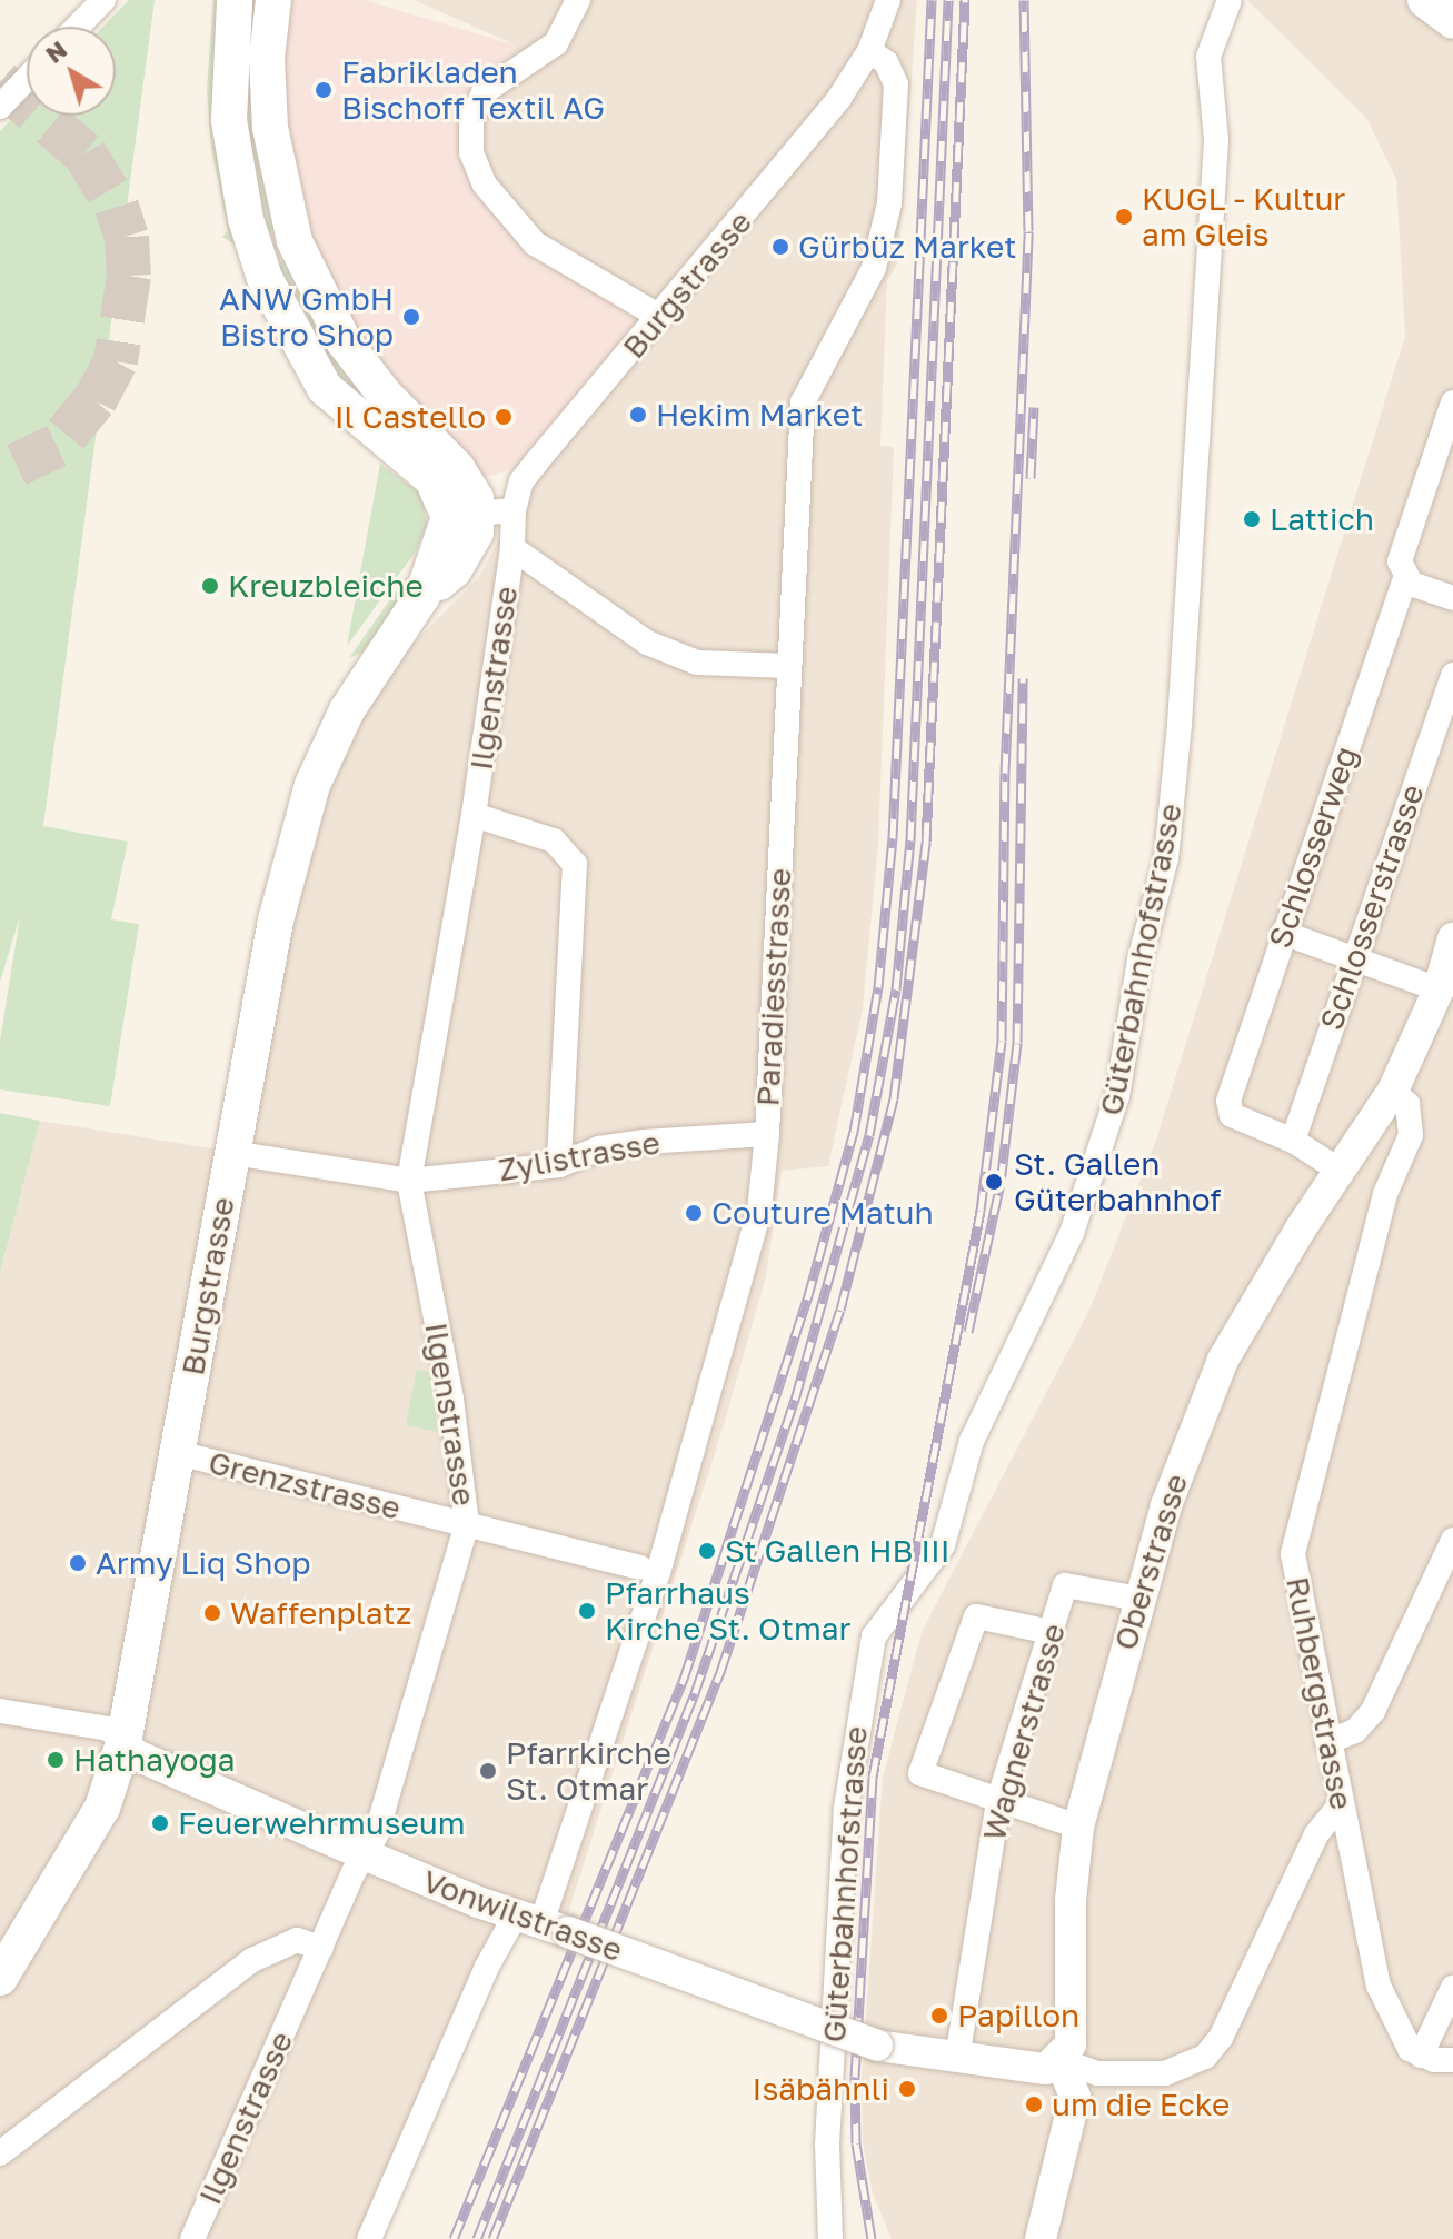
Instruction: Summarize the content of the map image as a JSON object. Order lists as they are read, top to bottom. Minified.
{"streets":{"main road":["Burgstrasse"],"street":["Ilgenstrasse","Schlosserweg","Schlosserstrasse","Güterbahnhofstrasse","Paradiesstrasse","Zylistrasse","Grenzstrasse","Oberstrasse","Ruhbergstrasse","Wagnerstrasse","Vonwilstrasse"]},"crossings":[["Burgstrasse","Ilgenstrasse"],["Burgstrasse","Paradiesstrasse"],["Burgstrasse","Zylistrasse"],["Burgstrasse","Grenzstrasse"],["Burgstrasse","Vonwilstrasse"],["Ilgenstrasse","Zylistrasse"],["Ilgenstrasse","Grenzstrasse"],["Ilgenstrasse","Vonwilstrasse"],["Schlosserweg","Schlosserstrasse"],["Paradiesstrasse","Zylistrasse"],["Paradiesstrasse","Vonwilstrasse"],["Oberstrasse","Ruhbergstrasse"],["Oberstrasse","Wagnerstrasse"],["Oberstrasse","Vonwilstrasse"],["Wagnerstrasse","Vonwilstrasse"]],"places":["Fabrikladen Bischoff Textil AG","KUGL - Kultur am Gleis","Gürbüz Market","ANW GmbH Bistro Shop","Hekim Market","Il Castello","Lattich","Kreuzbleiche","St. Gallen Güterbahnhof","Couture Matuh","St Gallen HB III","Army Liq Shop","Pfarrhaus Kirche St. Otmar","Waffenplatz","Hathayoga","Pfarrkirche St. Otmar","Feuerwehrmuseum","Papillon","Isäbähnli","um die Ecke"],"north":"top left"}
